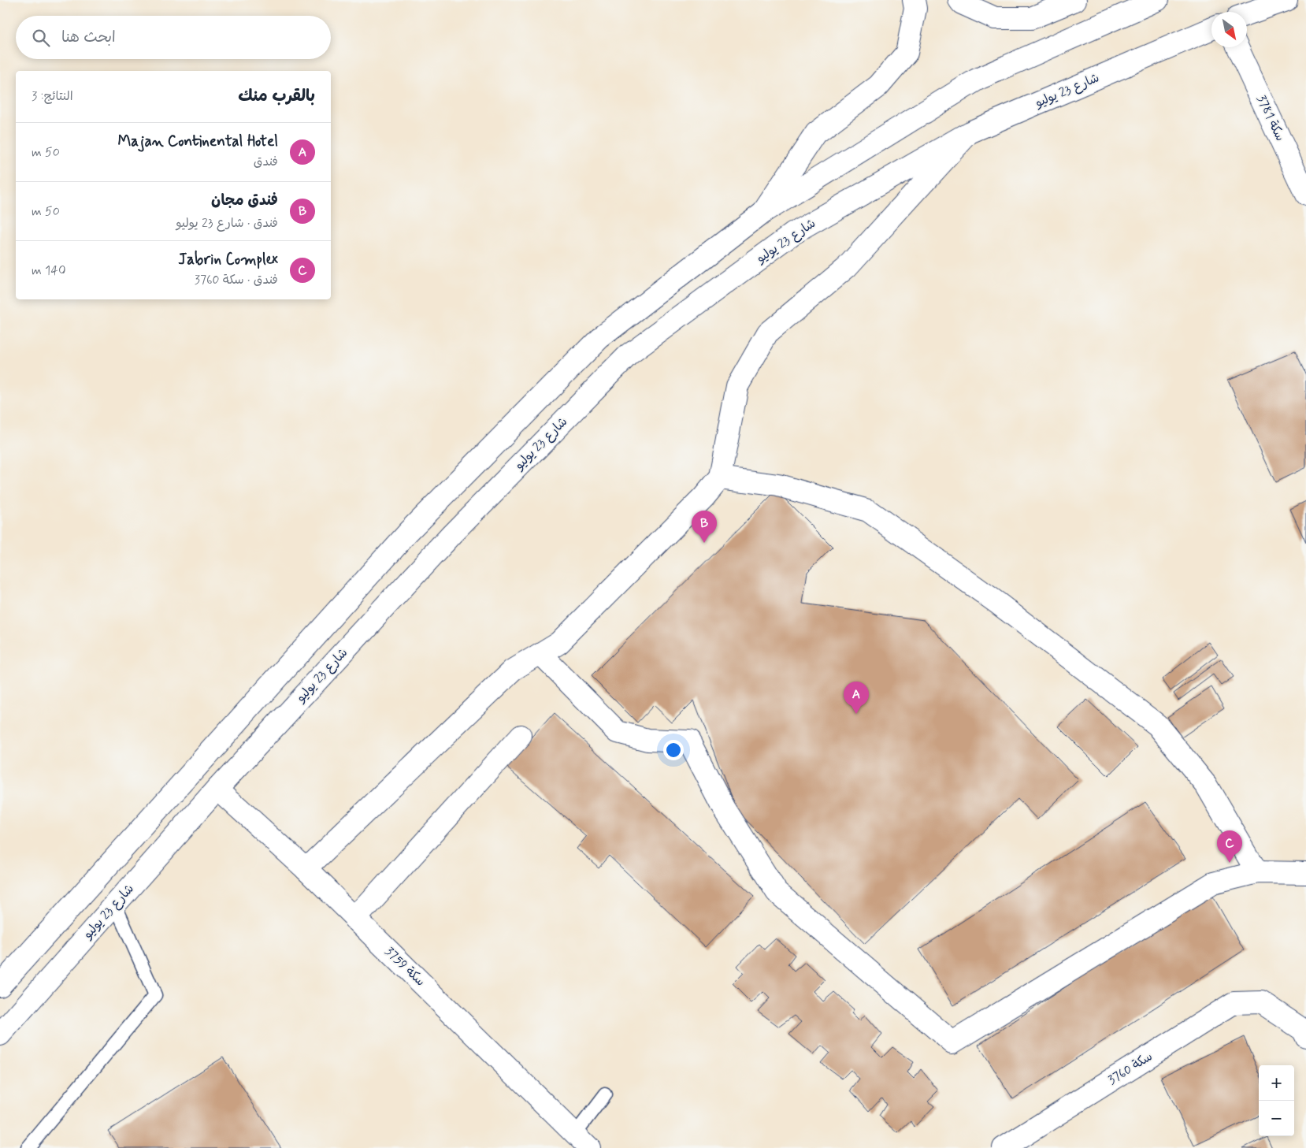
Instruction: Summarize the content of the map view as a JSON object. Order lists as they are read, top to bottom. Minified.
{"streets":{"street":["شارع 23 يوليو","سكة 3781","سكة 3759","سكة 3760"]},"crossings":[["شارع 23 يوليو","سكة 3759"]],"north":"bottom right","page":{"search":"ابحث هنا","heading":["بالقرب منك","النتائج: 3"],"list":[{"mark":"A","name":"Majan Continental Hotel","note":"فندق","value":"50 m"},{"mark":"B","name":"فندق مجان","note":"فندق · شارع 23 يوليو","value":"50 m"},{"mark":"C","name":"Jabrin Complex","note":"فندق · سكة 3760","value":"140 m"}],"pins":["B","A","C"],"map_buttons":["+","−"]}}
